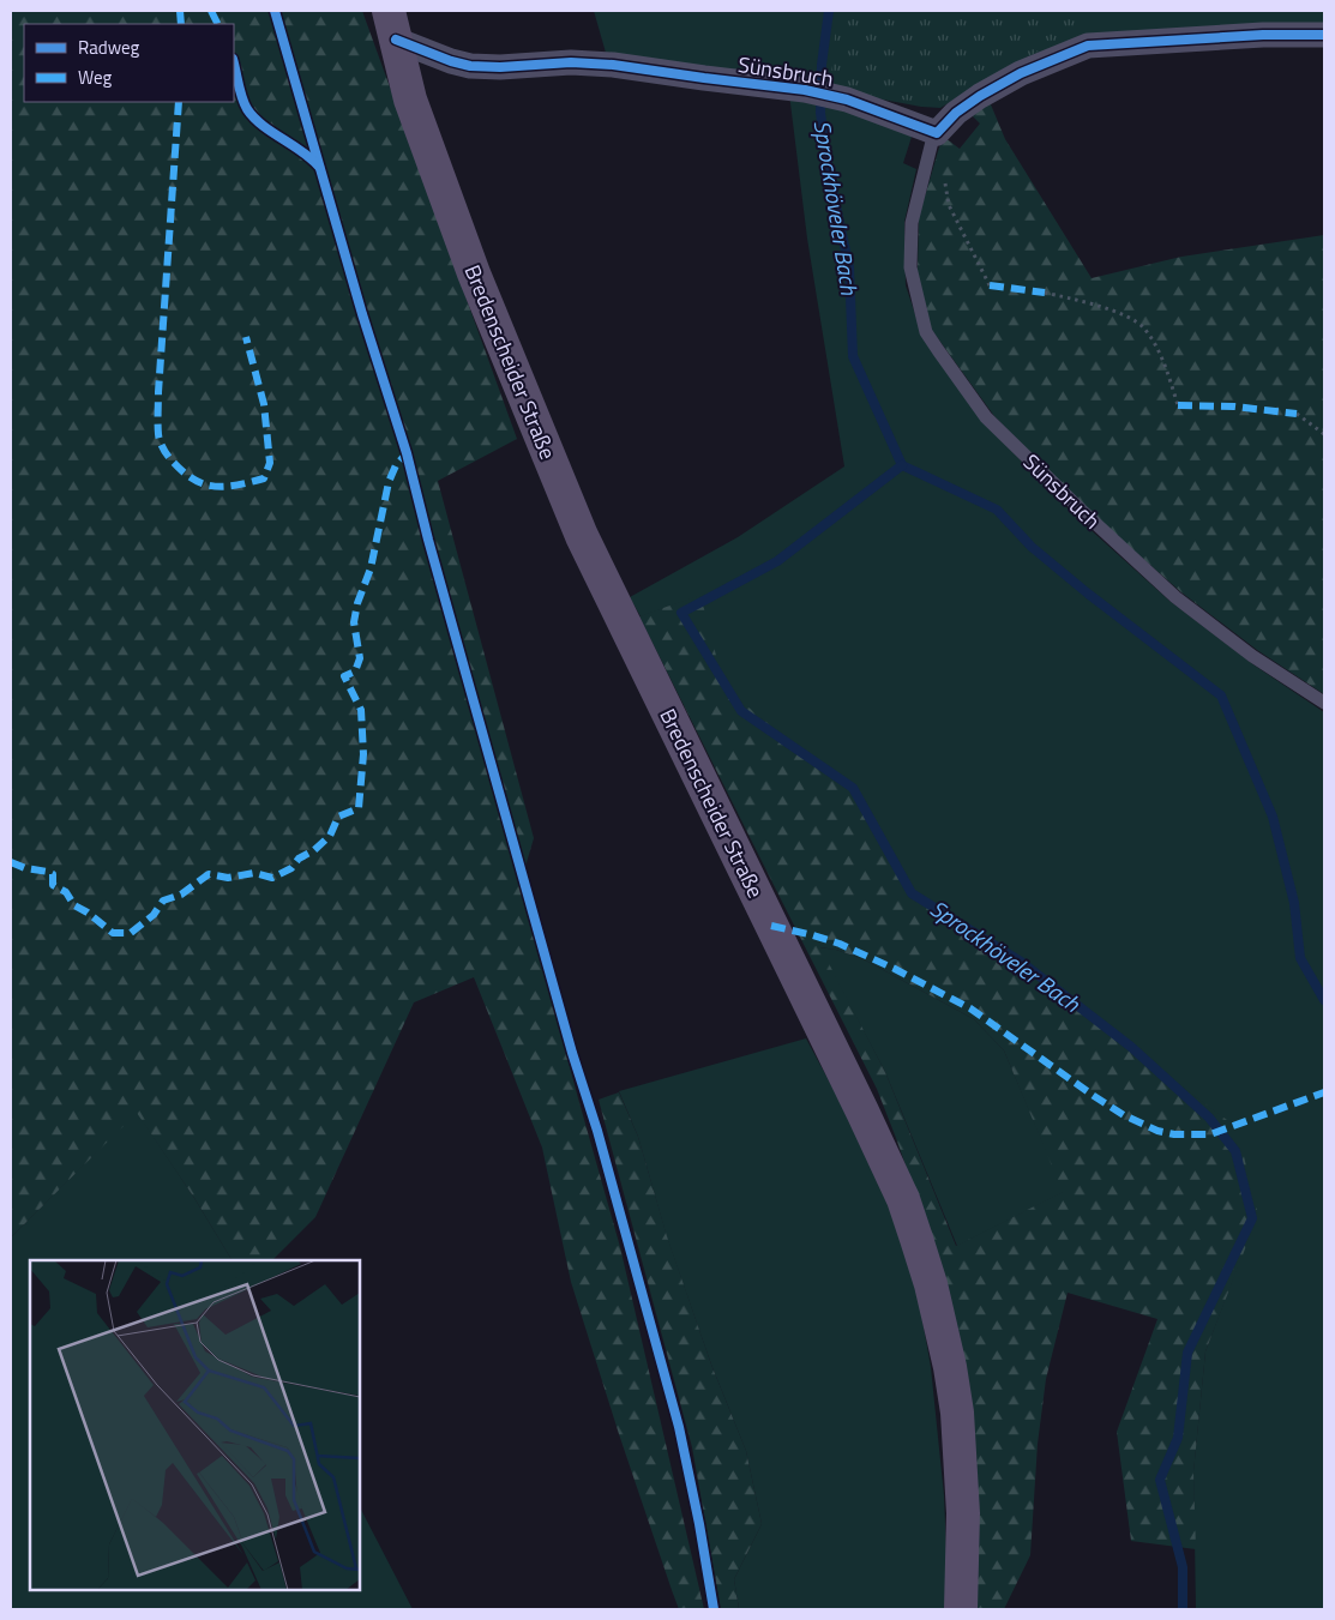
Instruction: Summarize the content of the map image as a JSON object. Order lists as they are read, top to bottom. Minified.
{"streets":{"main road":["Bredenscheider Straße"],"street":["Sünsbruch"]},"crossings":[["Sünsbruch","Bredenscheider Straße"]],"water":["Sprockhöveler Bach"],"legend":["Radweg","Weg"]}
